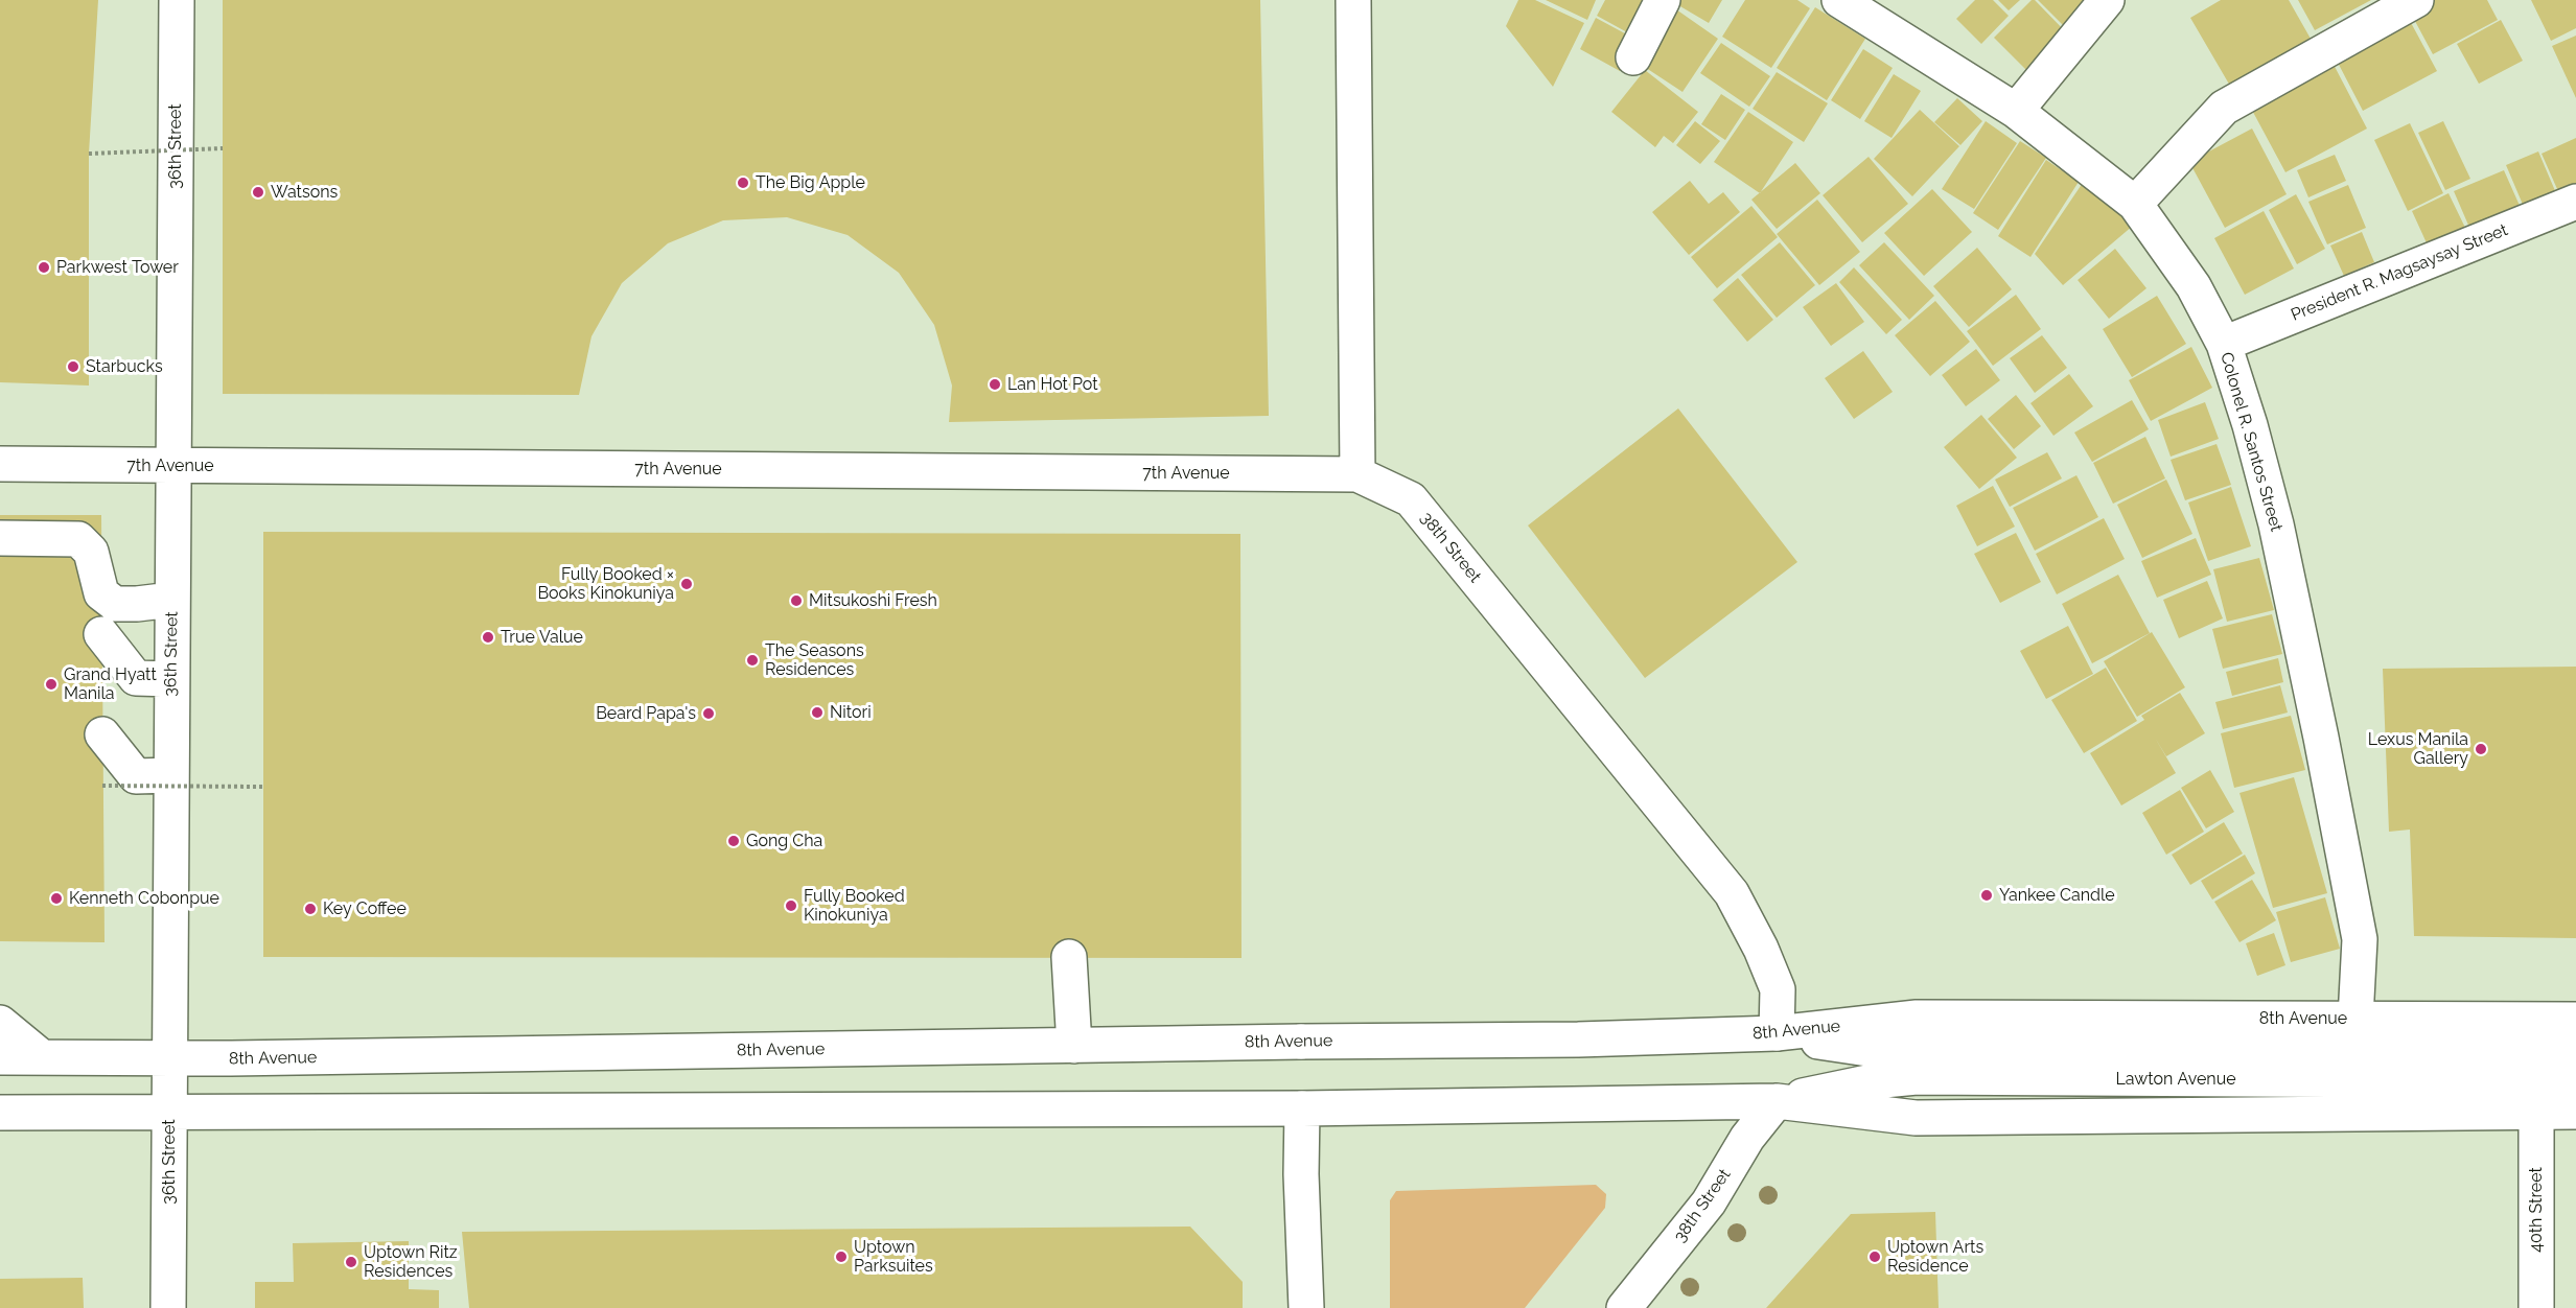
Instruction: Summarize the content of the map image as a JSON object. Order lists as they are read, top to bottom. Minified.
{"streets":{"street":["36th Street","President R. Magsaysay Street","Colonel R. Santos Street","7th Avenue","38th Street","8th Avenue","Lawton Avenue","40th Street"]},"crossings":[["36th Street","7th Avenue"],["36th Street","8th Avenue"],["President R. Magsaysay Street","Colonel R. Santos Street"],["Colonel R. Santos Street","8th Avenue"],["7th Avenue","38th Street"],["38th Street","8th Avenue"],["38th Street","Lawton Avenue"],["8th Avenue","Lawton Avenue"]],"places":["The Big Apple","Watsons","Parkwest Tower","Starbucks","Lan Hot Pot","Fully Booked × Books Kinokuniya","Mitsukoshi Fresh","True Value","The Seasons Residences","Grand Hyatt Manila","Nitori","Beard Papa's","Lexus Manila Gallery","Gong Cha","Yankee Candle","Kenneth Cobonpue","Fully Booked Kinokuniya","Key Coffee","Uptown Parksuites","Uptown Arts Residence","Uptown Ritz Residences"]}
